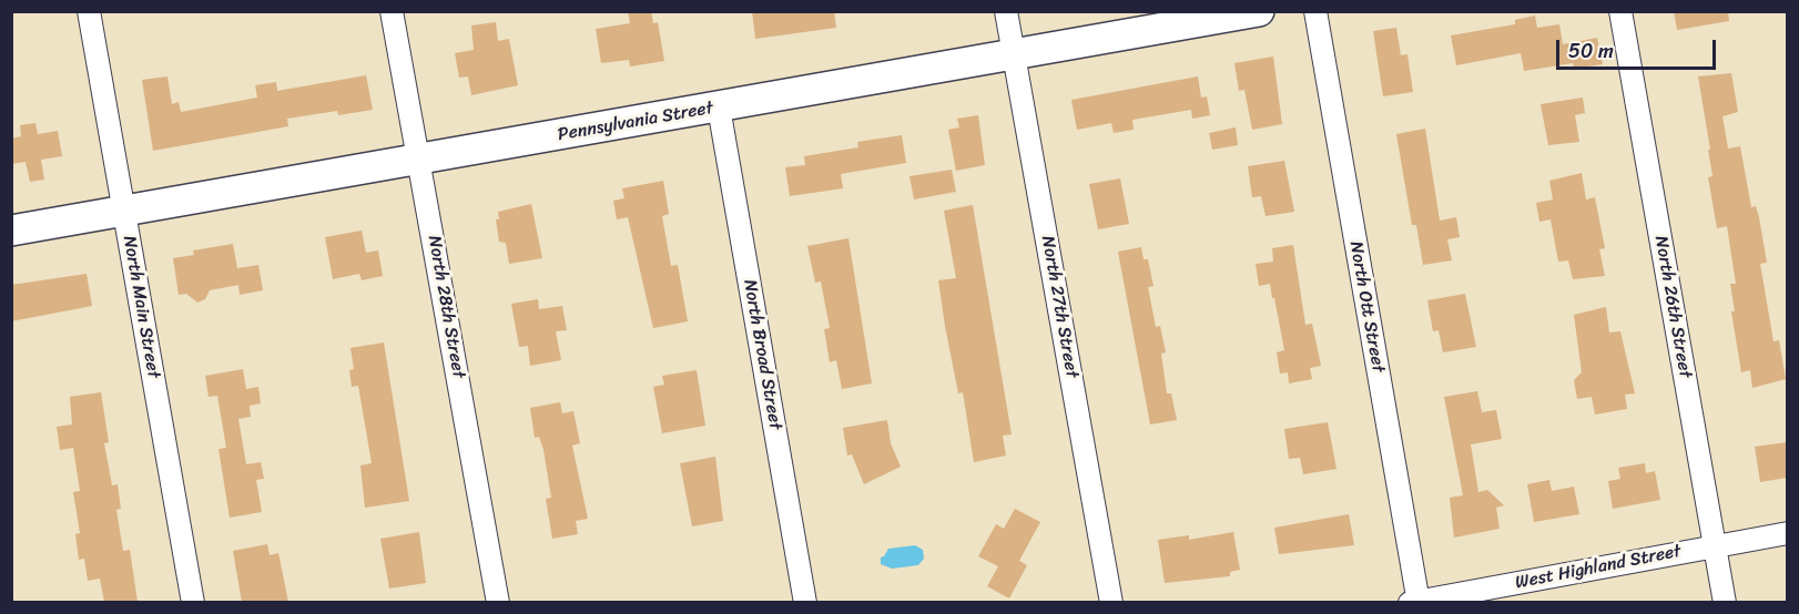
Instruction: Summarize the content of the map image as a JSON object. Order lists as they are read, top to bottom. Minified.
{"streets":{"street":["Pennsylvania Street","North Main Street","North 28th Street","North 27th Street","North Ott Street","North 26th Street","North Broad Street","West Highland Street"]},"crossings":[["Pennsylvania Street","North Main Street"],["Pennsylvania Street","North 28th Street"],["Pennsylvania Street","North 27th Street"],["Pennsylvania Street","North Broad Street"],["North Ott Street","West Highland Street"],["North 26th Street","West Highland Street"]],"scale_bar":"50 m"}
